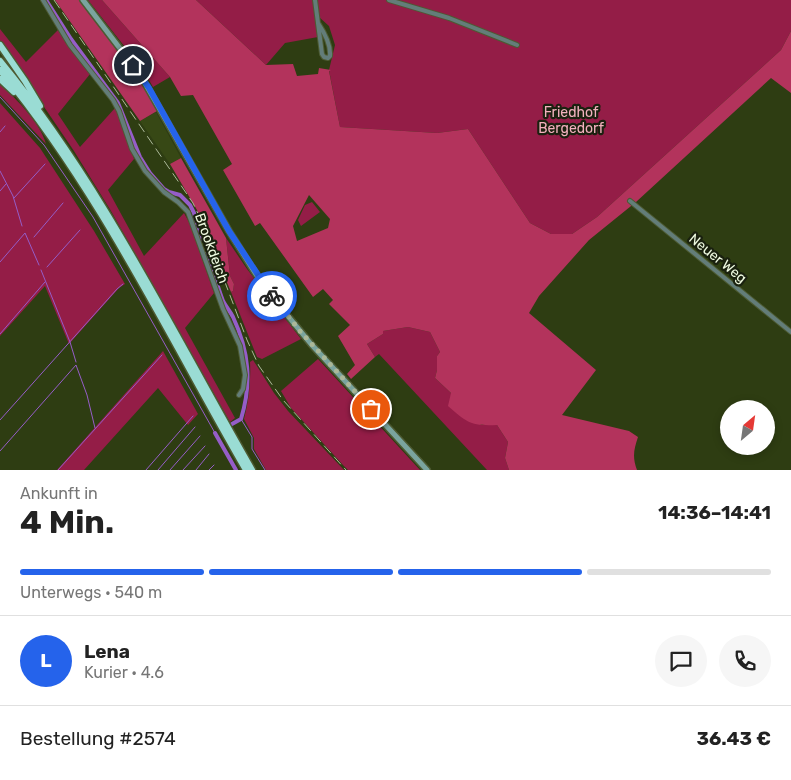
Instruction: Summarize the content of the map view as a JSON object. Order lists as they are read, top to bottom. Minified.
{"streets":{"street":["Brookdeich","Neuer Weg"]},"parks":["Friedhof Bergedorf"],"north":"top right","page":{"heading":["4 Min.","Ankunft in","14:36–14:41"],"panel":["Lena","Kurier · 4.6","Bestellung #2574","36.43 €"],"bar":"Unterwegs · 540 m","round":"L"}}
